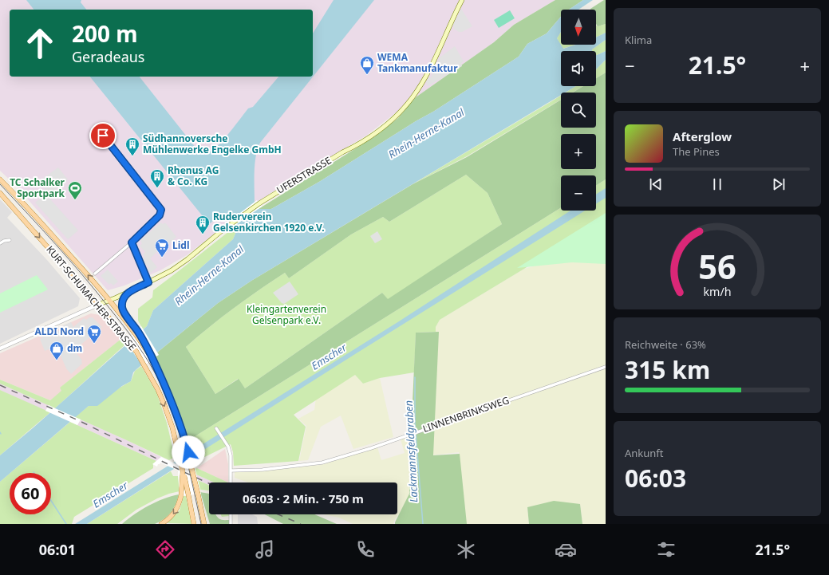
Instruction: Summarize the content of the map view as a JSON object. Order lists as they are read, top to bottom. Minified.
{"streets":{"main road":["UFERSTRASSE","KURT-SCHUMACHER-STRASSE"],"street":["LINNENBRINKSWEG"]},"crossings":[["UFERSTRASSE","KURT-SCHUMACHER-STRASSE"]],"water":["Rhein-Herne-Kanal","Emscher","Lackmannsfeldgraben"],"parks":["Kleingartenverein Gelsenpark e.V."],"places":{"shop":["WEMA Tankmanufaktur","dm"],"building":["Südhannoversche Mühlenwerke Engelke GmbH","Rhenus AG & Co. KG","Ruderverein Gelsenkirchen 1920 e.V."],"sports":["TC Schalker Sportpark"],"supermarket":["Lidl","ALDI Nord"]},"north":"bottom","page":{"tile":["Klima",["Reichweite · 63%","315 km"],["Ankunft","06:03"]],"map_buttons":["+","−"],"turn":["200 m","Geradeaus"],"heat":["−","21.5°","+"],"song":["Afterglow","The Pines"],"limit":"60","trip":"06:03 · 2 Min. · 750 m","tabs":["06:01","21.5°"],"gauge":["56","km/h"]}}
